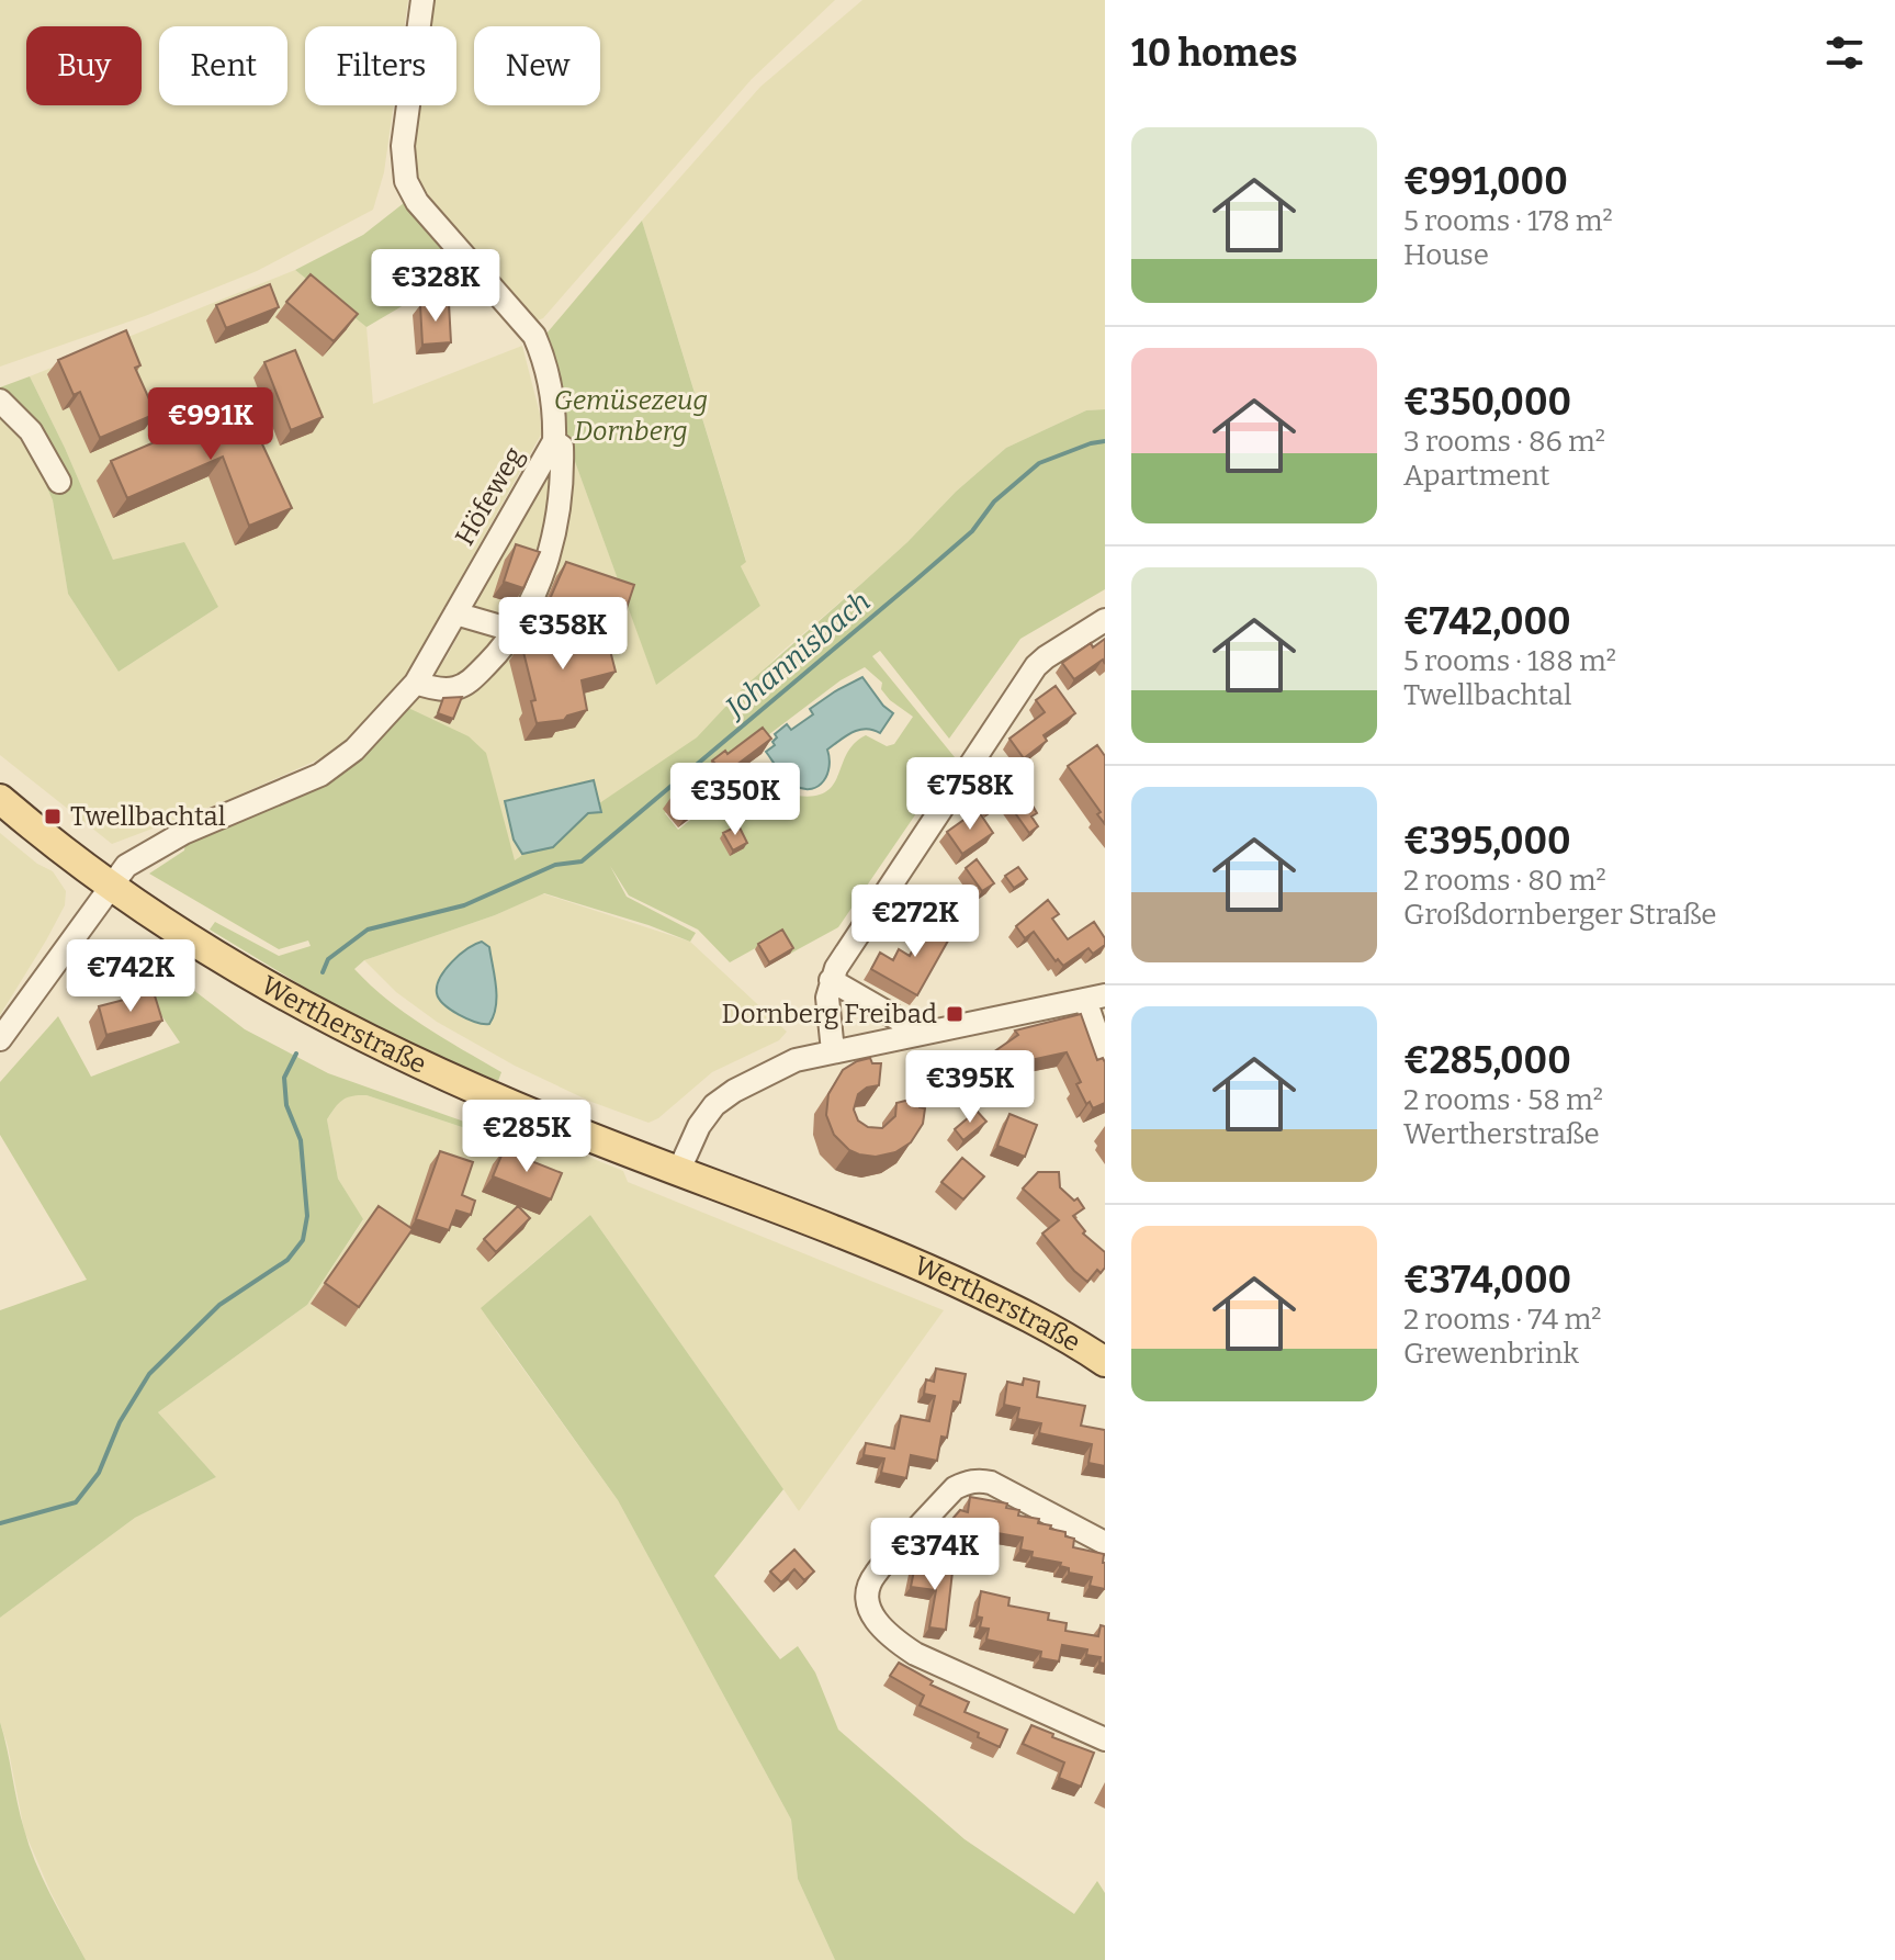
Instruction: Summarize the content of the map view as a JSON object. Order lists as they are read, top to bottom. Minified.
{"streets":{"main road":["Wertherstraße"],"street":["Höfeweg"]},"crossings":[["Höfeweg","Wertherstraße"]],"water":["Johannisbach"],"parks":["Gemüsezeug Dornberg"],"places":{"transit":["Twellbachtal","Dornberg Freibad"]},"page":{"heading":"10 homes","chip":["Buy","Rent","Filters","New"],"list":[{"name":"€991,000","note":"5 rooms · 178 m² · House"},{"name":"€350,000","note":"3 rooms · 86 m² · Apartment"},{"name":"€742,000","note":"5 rooms · 188 m² · Twellbachtal"},{"name":"€395,000","note":"2 rooms · 80 m² · Großdornberger Straße"},{"name":"€285,000","note":"2 rooms · 58 m² · Wertherstraße"},{"name":"€374,000","note":"2 rooms · 74 m² · Grewenbrink"}],"price":["€328K","€991K","€358K","€758K","€350K","€272K","€742K","€395K","€285K","€374K"]}}
